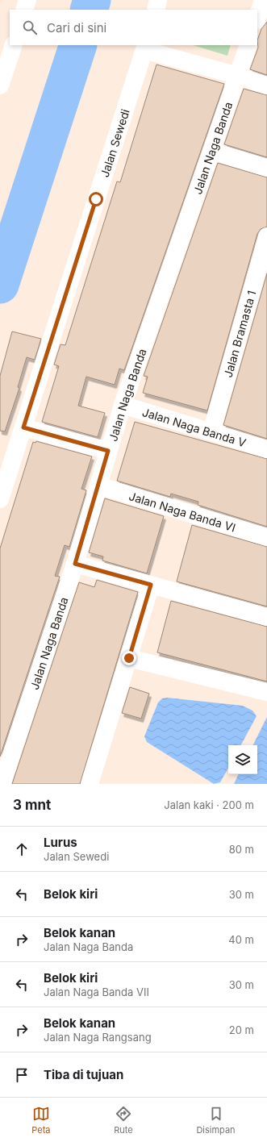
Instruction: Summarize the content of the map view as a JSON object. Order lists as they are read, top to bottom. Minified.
{"streets":{"street":["Jalan Sewedi","Jalan Naga Banda","Jalan Bramasta 1","Jalan Naga Banda V","Jalan Naga Banda VI"]},"crossings":[["Jalan Naga Banda","Jalan Naga Banda V"],["Jalan Naga Banda","Jalan Naga Banda VI"],["Jalan Bramasta 1","Jalan Naga Banda V"]],"page":{"search":"Cari di sini","heading":["3 mnt","Jalan kaki · 200 m"],"list":[["Lurus","Jalan Sewedi","80 m"],["Belok kiri","30 m"],["Belok kanan","Jalan Naga Banda","40 m"],["Belok kiri","Jalan Naga Banda VII","30 m"],["Belok kanan","Jalan Naga Rangsang","20 m"],"Tiba di tujuan"],"nav":["Peta","Rute","Disimpan"]}}
